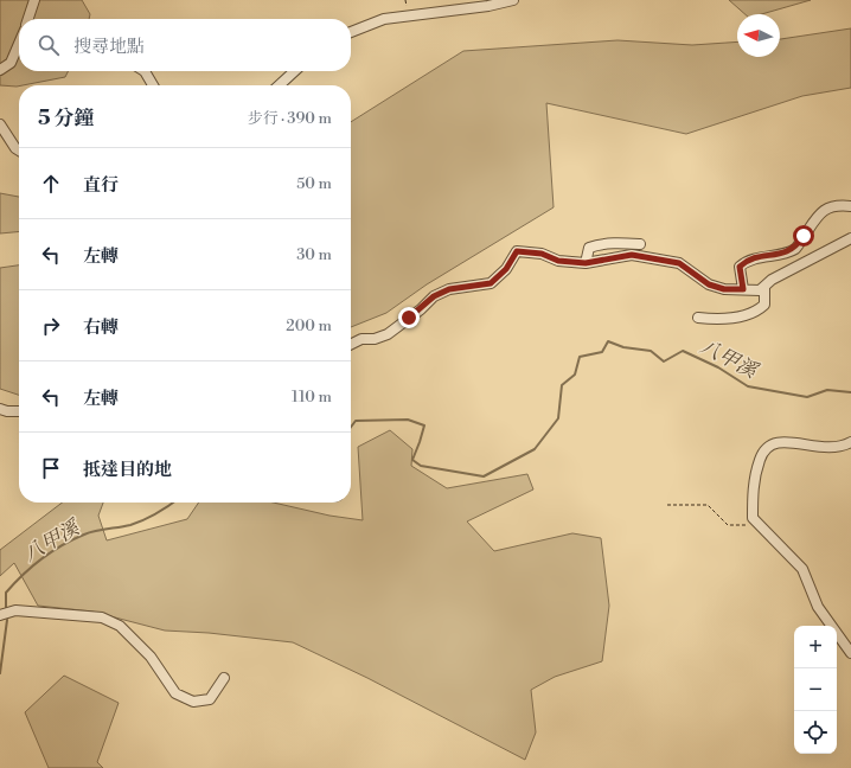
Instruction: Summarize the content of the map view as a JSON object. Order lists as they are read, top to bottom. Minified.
{"water":["八甲溪"],"north":"left","page":{"search":"搜尋地點","heading":["5 分鐘","步行 · 390 m"],"list":[["直行","50 m"],["左轉","30 m"],["右轉","200 m"],["左轉","110 m"],"抵達目的地"],"map_buttons":["+","−"]}}
